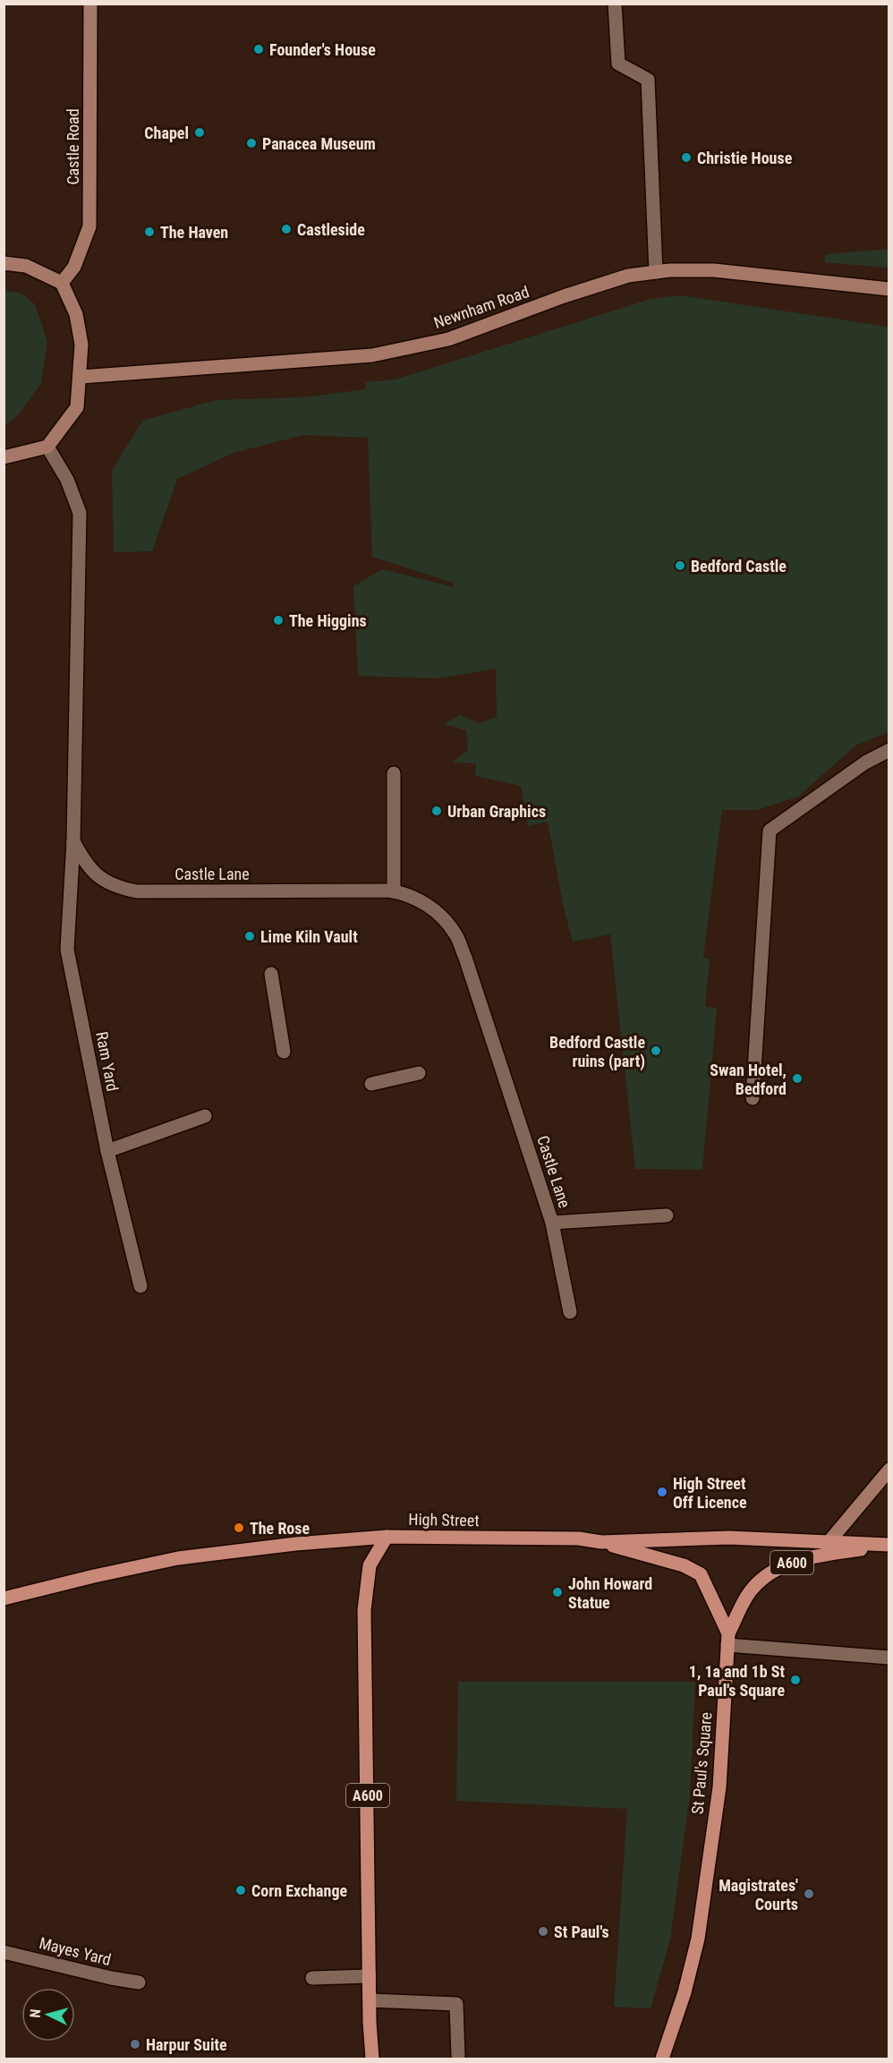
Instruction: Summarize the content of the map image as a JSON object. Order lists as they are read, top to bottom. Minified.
{"streets":{"main road":["High Street","A600","St Paul's Square"],"street":["Castle Road","Newnham Road","Castle Lane","Ram Yard","Mayes Yard"]},"crossings":[["Castle Lane","Ram Yard"],["High Street","A600"],["High Street","St Paul's Square"],["A600","St Paul's Square"]],"places":["Founder's House","Chapel","Panacea Museum","Christie House","Castleside","The Haven","Bedford Castle","The Higgins","Urban Graphics","Lime Kiln Vault","Bedford Castle ruins (part)","Swan Hotel, Bedford","High Street Off Licence","The Rose","John Howard Statue","1, 1a and 1b St Paul's Square","Corn Exchange","Magistrates' Courts","St Paul's","Harpur Suite"],"north":"left"}
